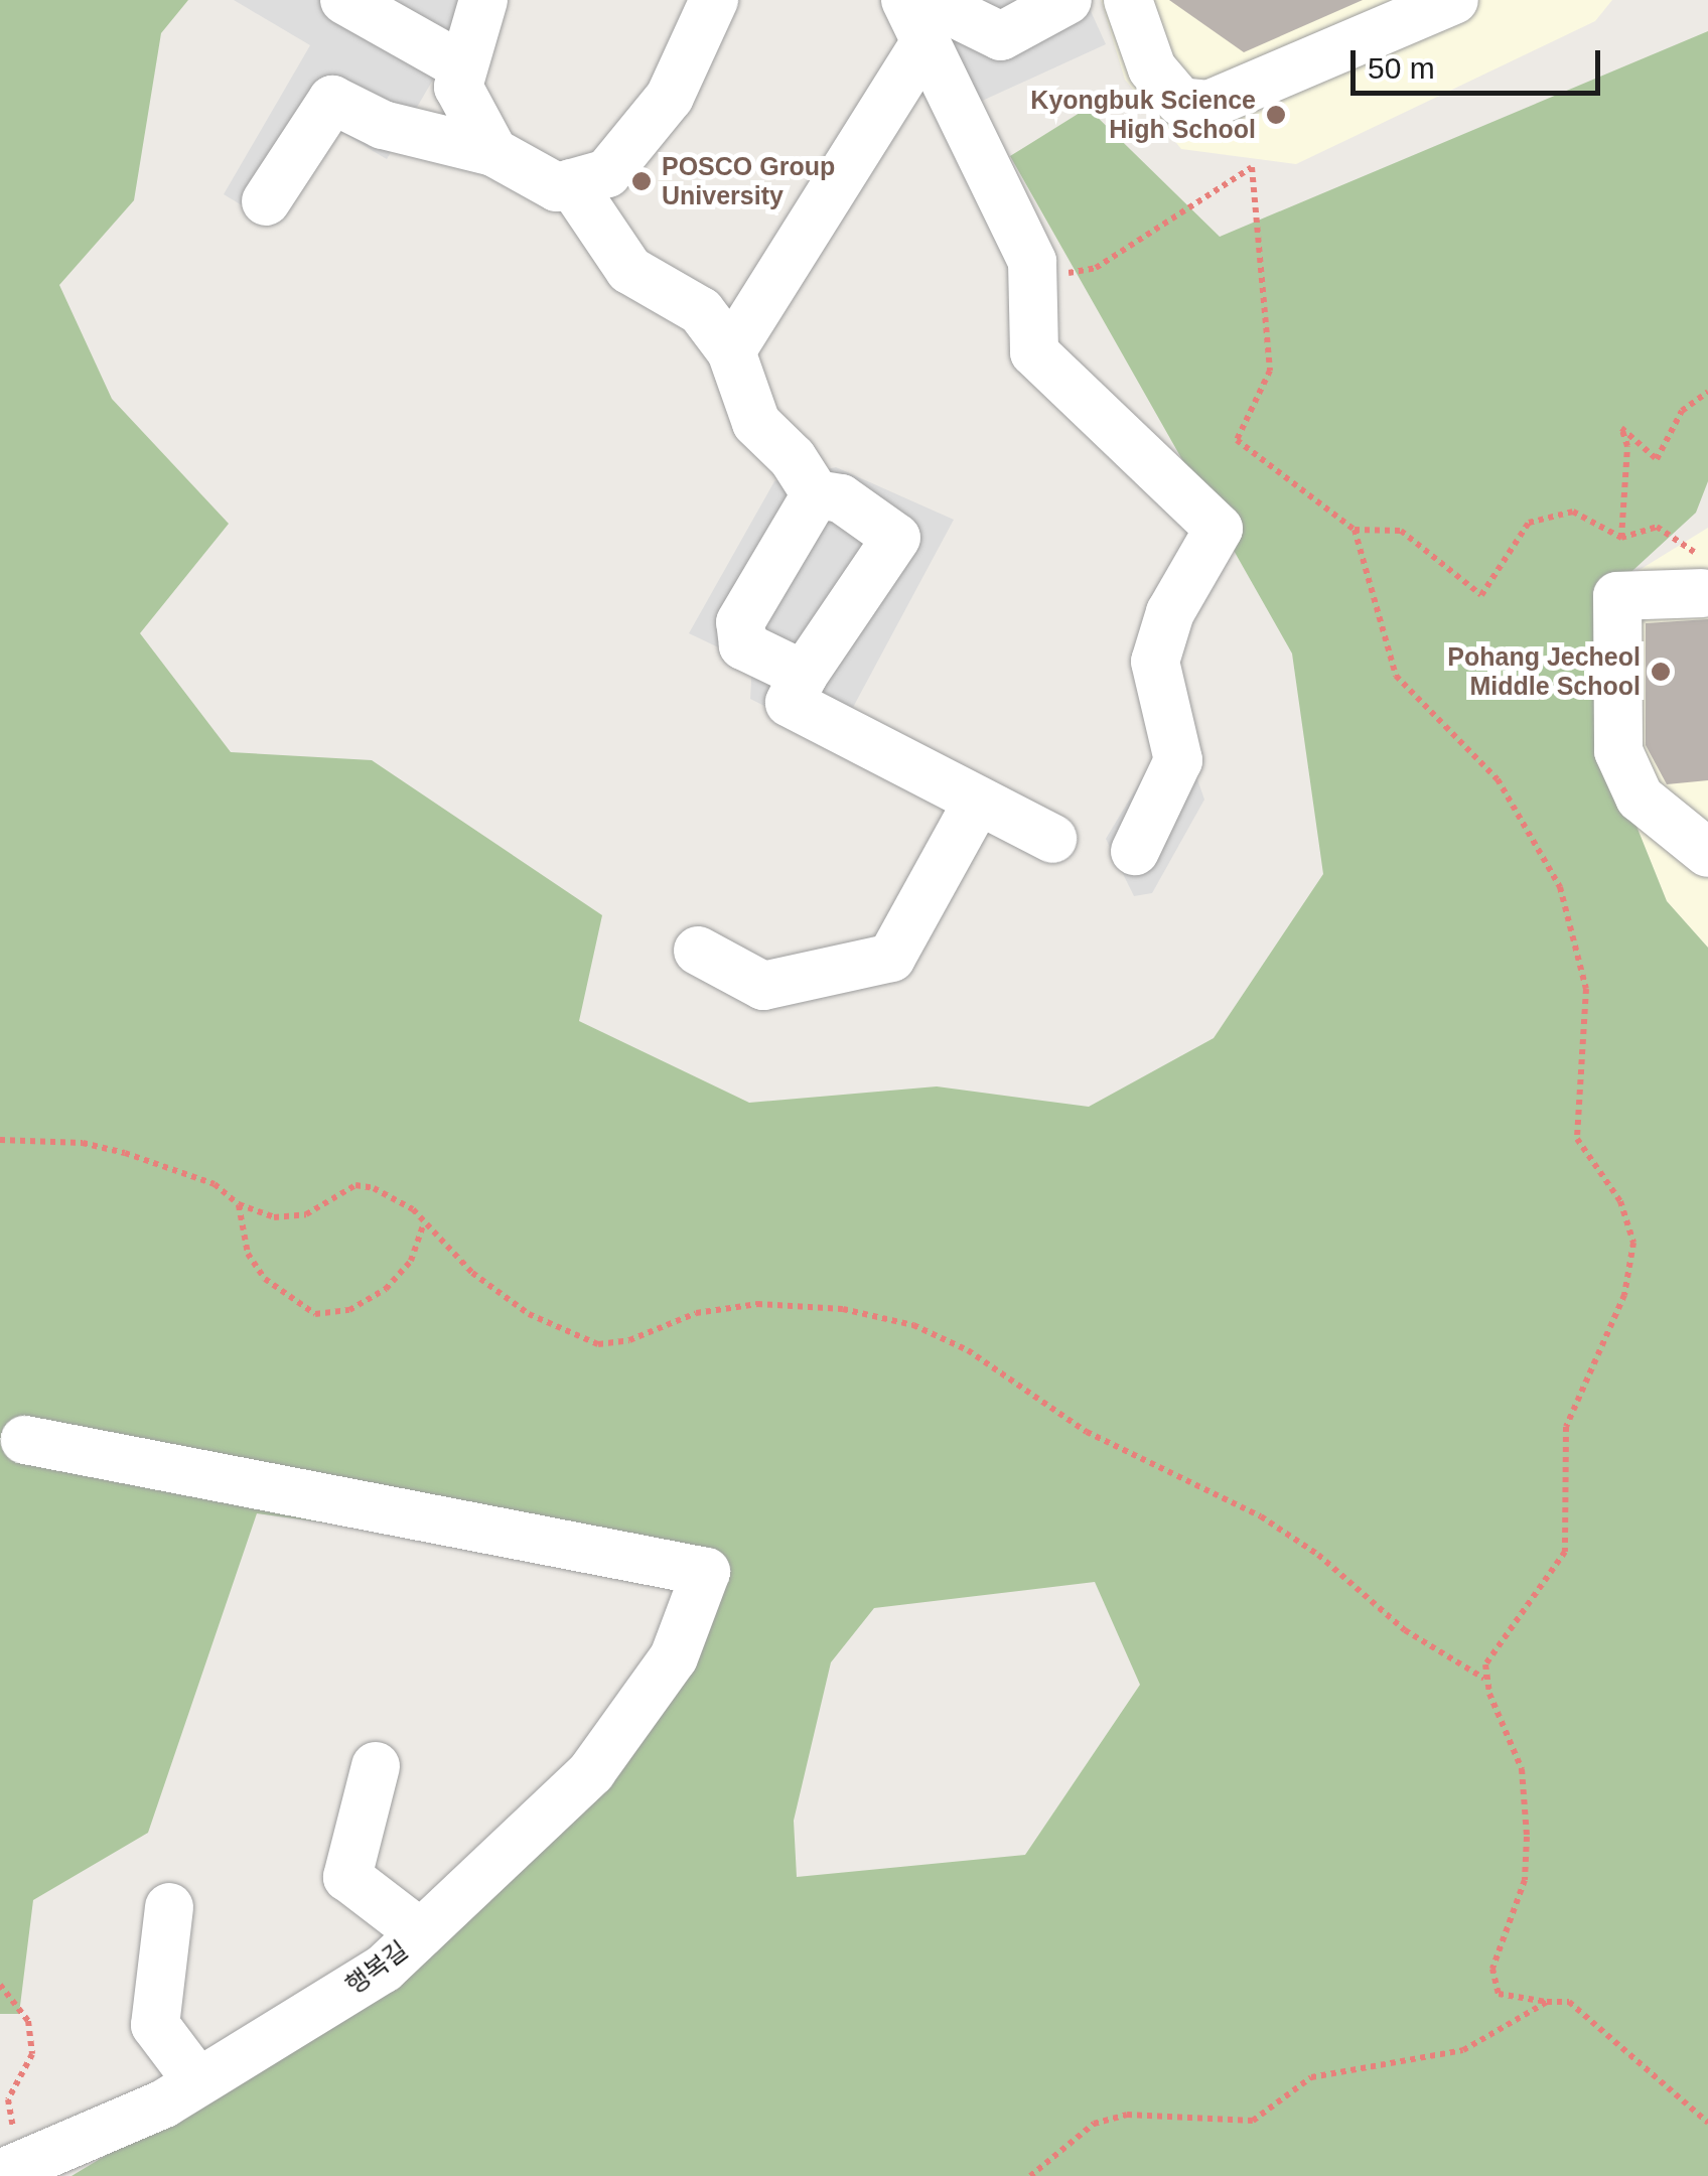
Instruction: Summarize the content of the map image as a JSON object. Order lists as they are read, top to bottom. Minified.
{"streets":{"street":["행복길"]},"places":["Kyongbuk Science High School","POSCO Group University","Pohang Jecheol Middle School"],"scale_bar":"50 m"}
